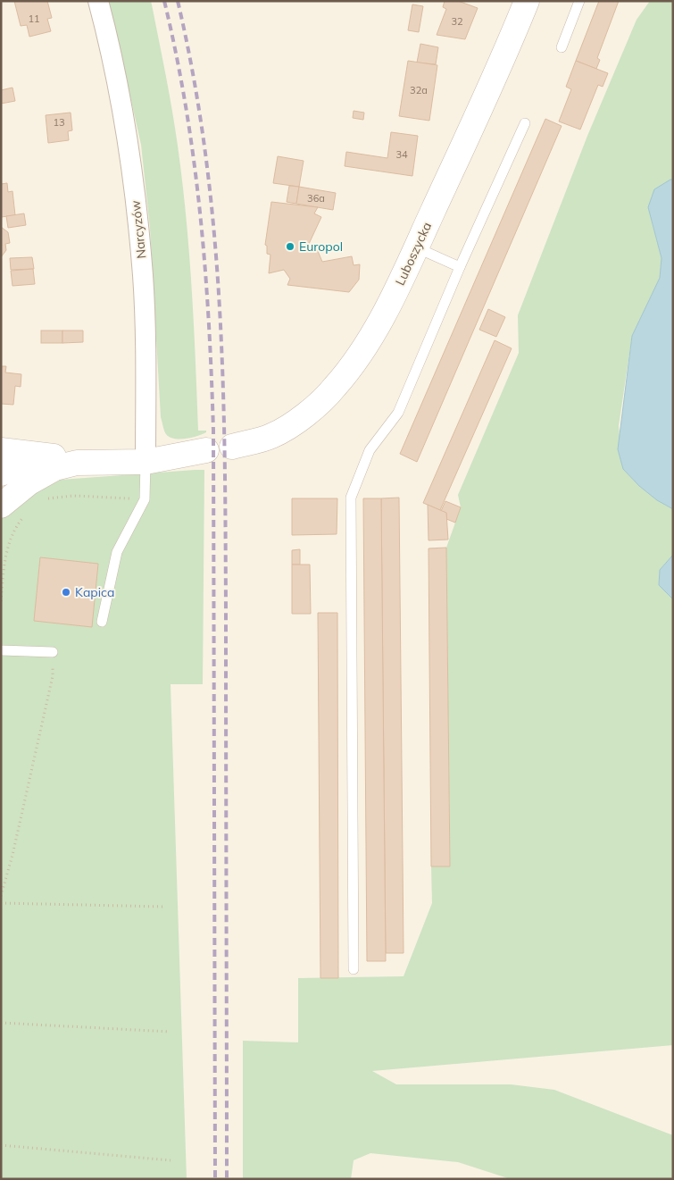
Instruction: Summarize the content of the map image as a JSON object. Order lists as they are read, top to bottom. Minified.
{"streets":{"street":["Narcyzów","Luboszycka"]},"places":["Europol","Kapica"],"house_numbers":["11","32","32a","13","34","36a"]}
